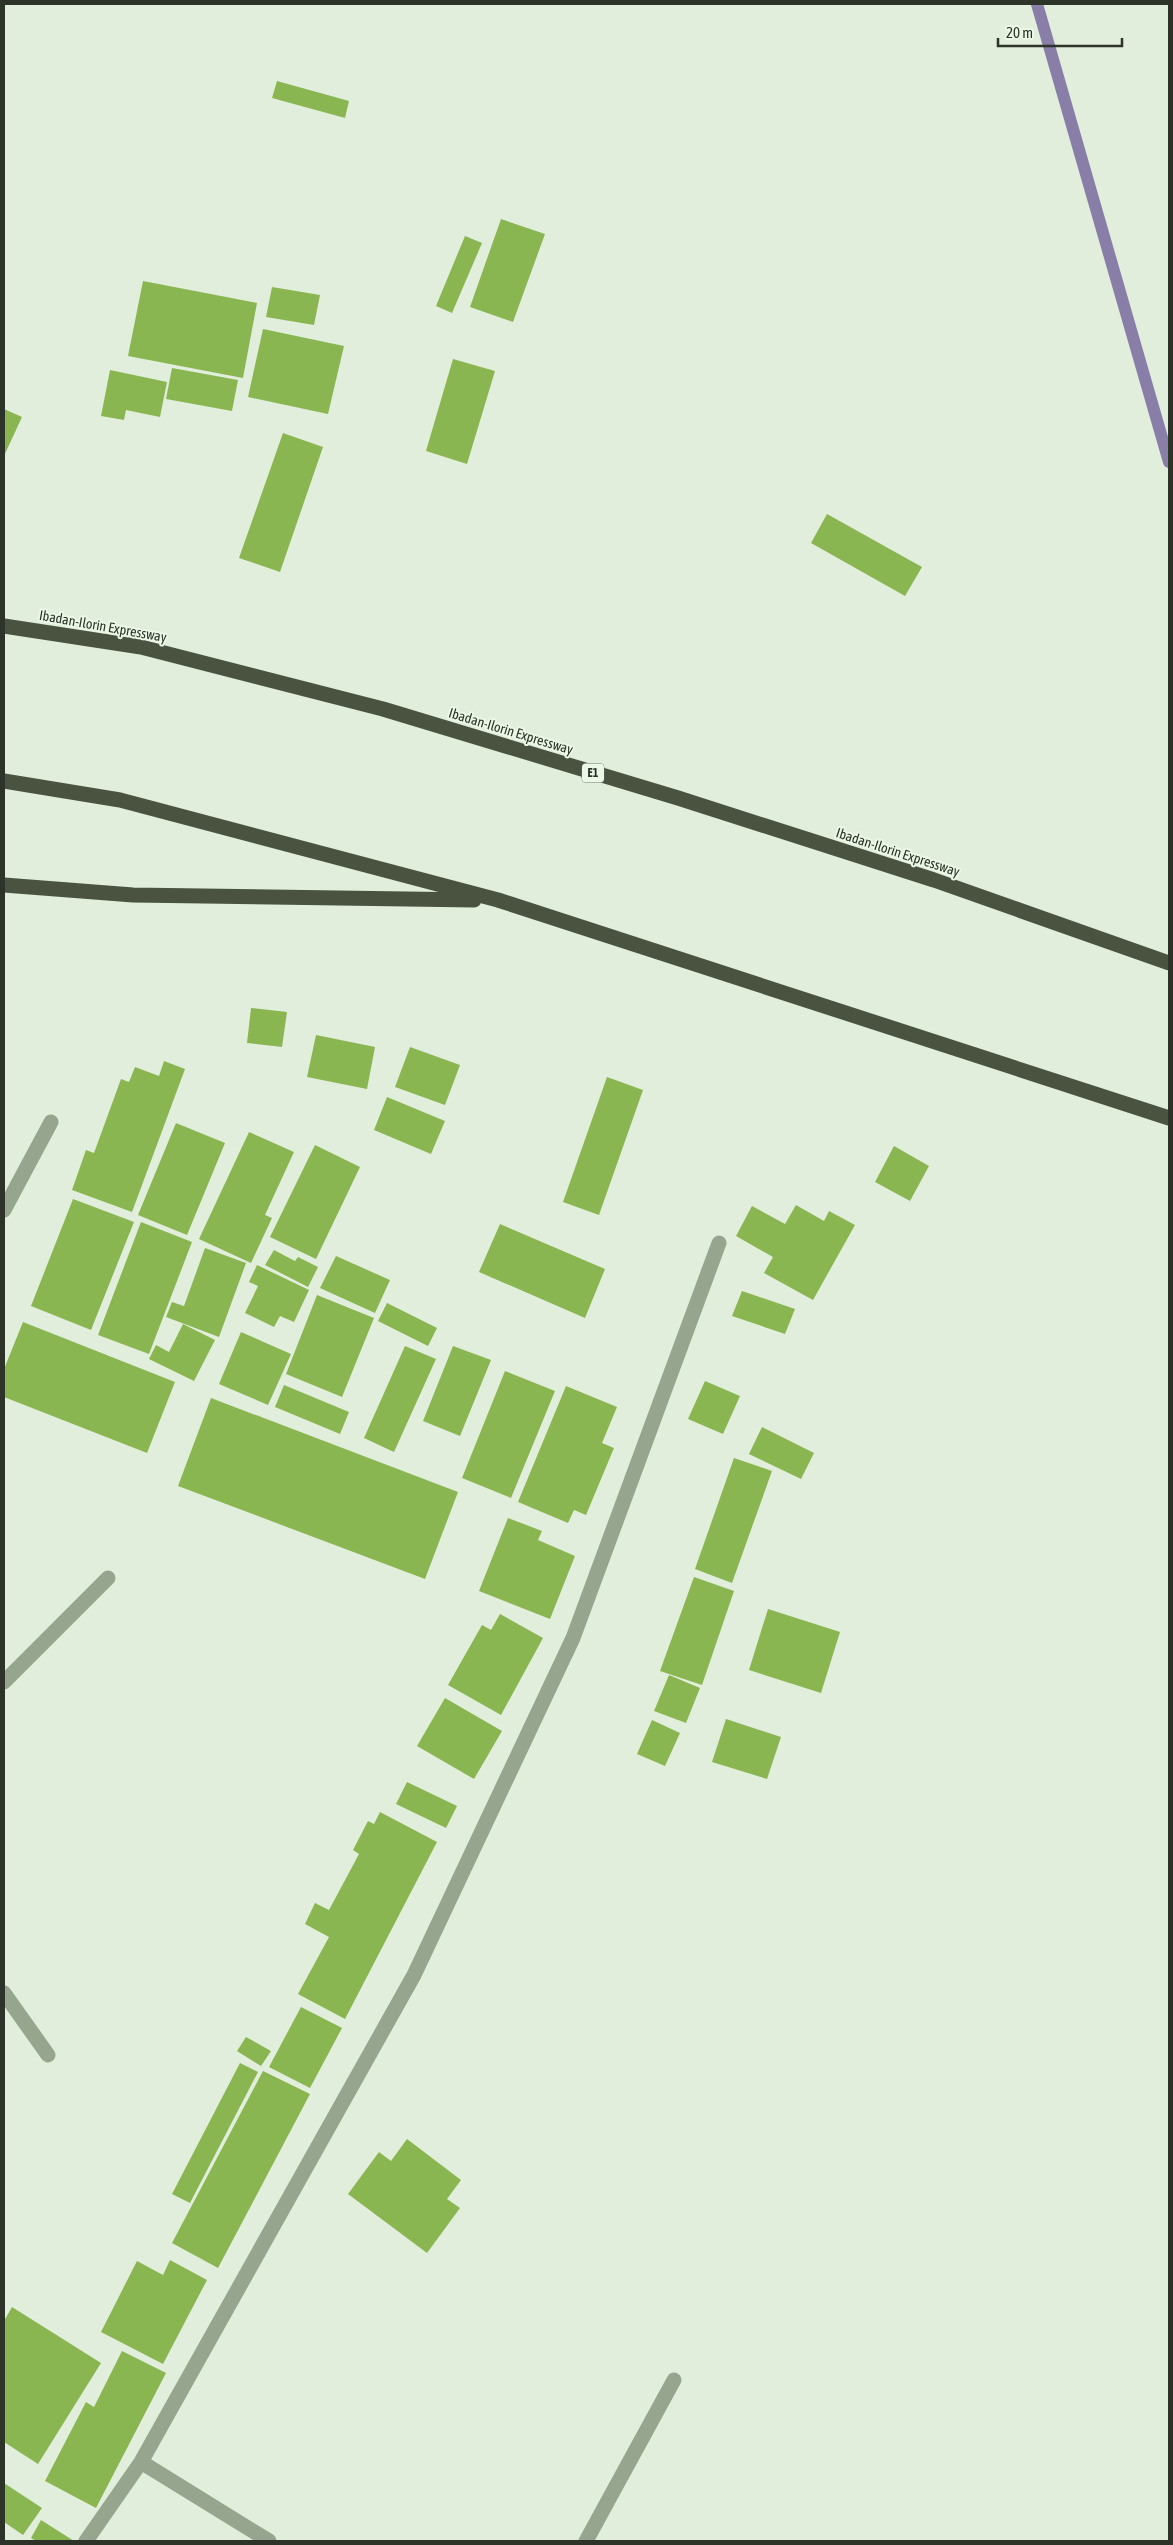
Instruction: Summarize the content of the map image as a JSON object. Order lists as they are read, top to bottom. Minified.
{"streets":{"highway":["Ibadan-Ilorin Expressway","E1"]},"scale_bar":"20 m"}
